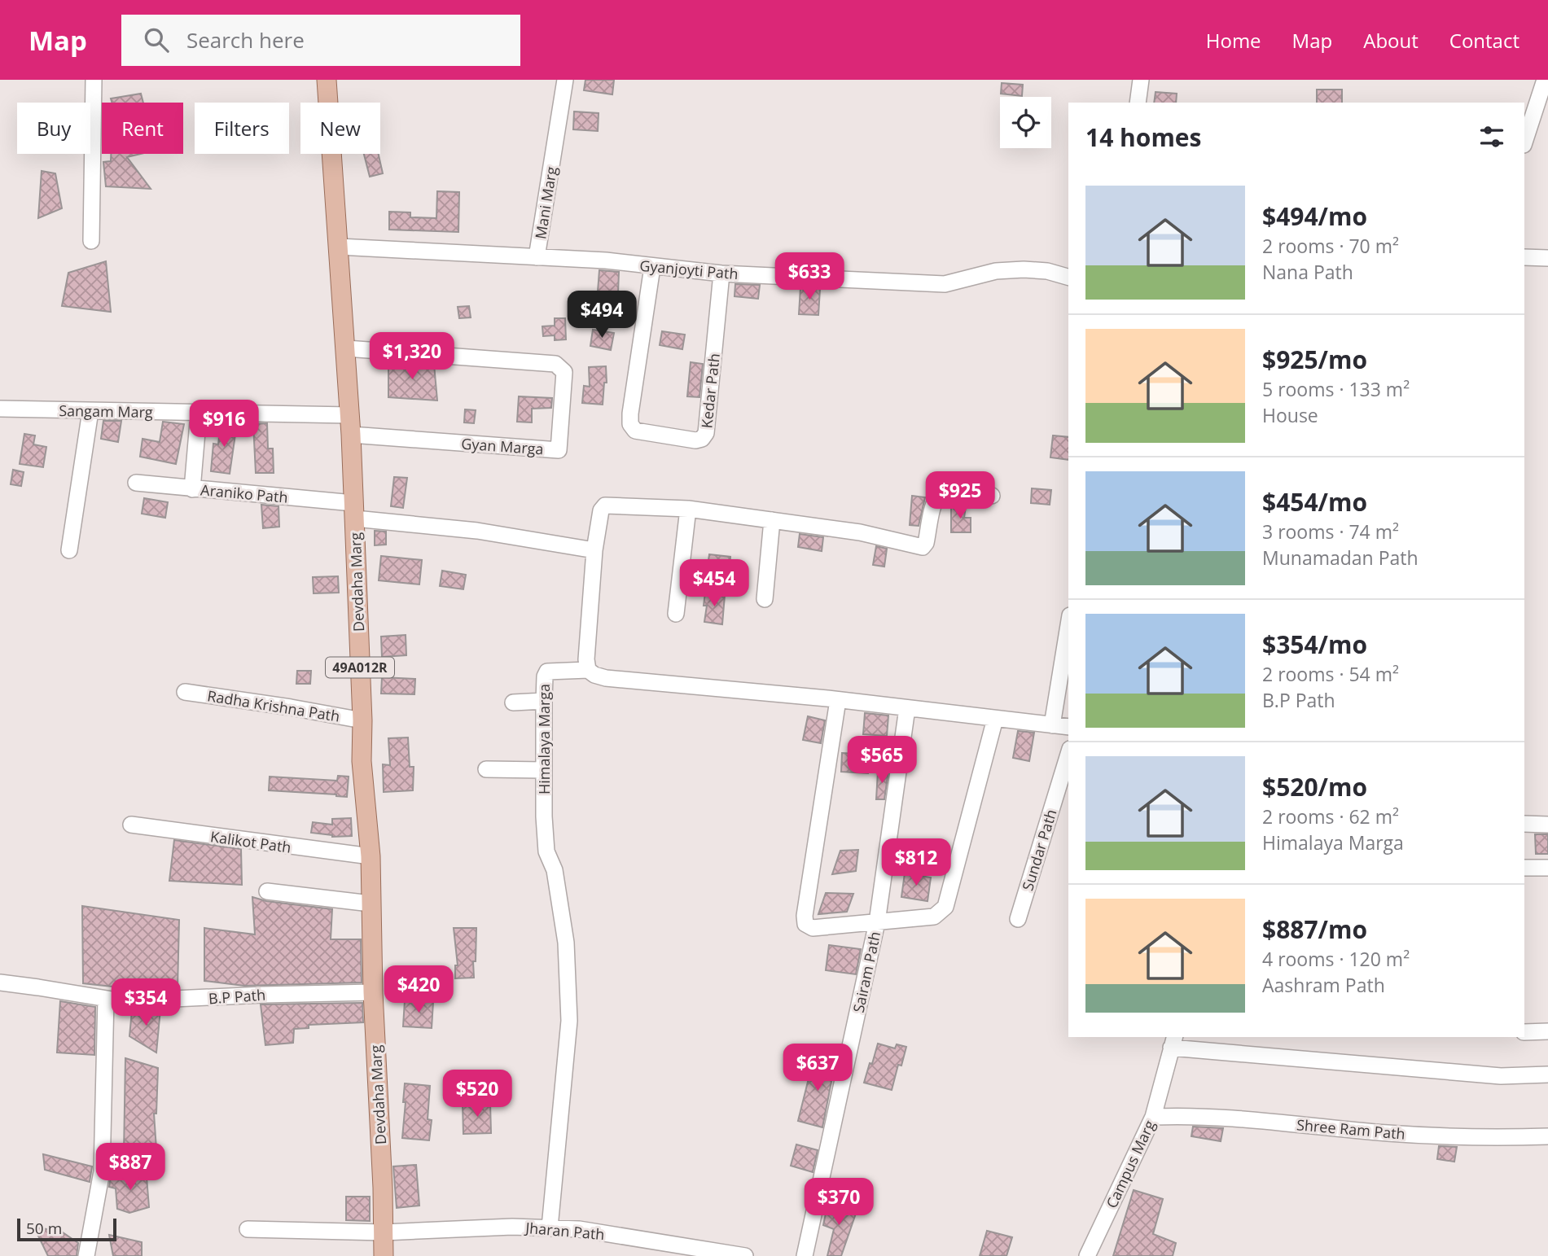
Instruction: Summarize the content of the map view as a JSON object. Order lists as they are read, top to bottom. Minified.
{"streets":{"main road":["Devdaha Marg","49A012R"],"street":["Mani Marg","Gyanjoyti Path","Kedar Path","Sangam Marg","Gyan Marga","Araniko Path","Radha Krishna Path","Himalaya Marga","Kalikot Path","Sundar Path","Sairam Path","B.P Path","Shree Ram Path","Campus Marg","Jharan Path"]},"crossings":[["Mani Marg","Gyanjoyti Path"],["Gyanjoyti Path","Kedar Path"],["Gyanjoyti Path","Devdaha Marg"],["Sangam Marg","Devdaha Marg"],["Gyan Marga","Devdaha Marg"],["Araniko Path","Devdaha Marg"],["Devdaha Marg","Radha Krishna Path"],["Devdaha Marg","Kalikot Path"],["Devdaha Marg","B.P Path"],["Devdaha Marg","Jharan Path"],["Himalaya Marga","Sairam Path"],["Himalaya Marga","Jharan Path"],["Shree Ram Path","Campus Marg"]],"scale_bar":"50 m","page":{"header":"Map","search":"Search here","nav":["Home","Map","About","Contact"],"chip":["Buy","Rent","Filters","New"],"heading":"14 homes","list":[{"name":"$494/mo","note":"2 rooms · 70 m² · Nana Path"},{"name":"$925/mo","note":"5 rooms · 133 m² · House"},{"name":"$454/mo","note":"3 rooms · 74 m² · Munamadan Path"},{"name":"$354/mo","note":"2 rooms · 54 m² · B.P Path"},{"name":"$520/mo","note":"2 rooms · 62 m² · Himalaya Marga"},{"name":"$887/mo","note":"4 rooms · 120 m² · Aashram Path"}],"price":["$633","$494","$1,320","$916","$925","$454","$565","$812","$420","$354","$637","$520","$887","$370"],"scale":"50 m"}}
